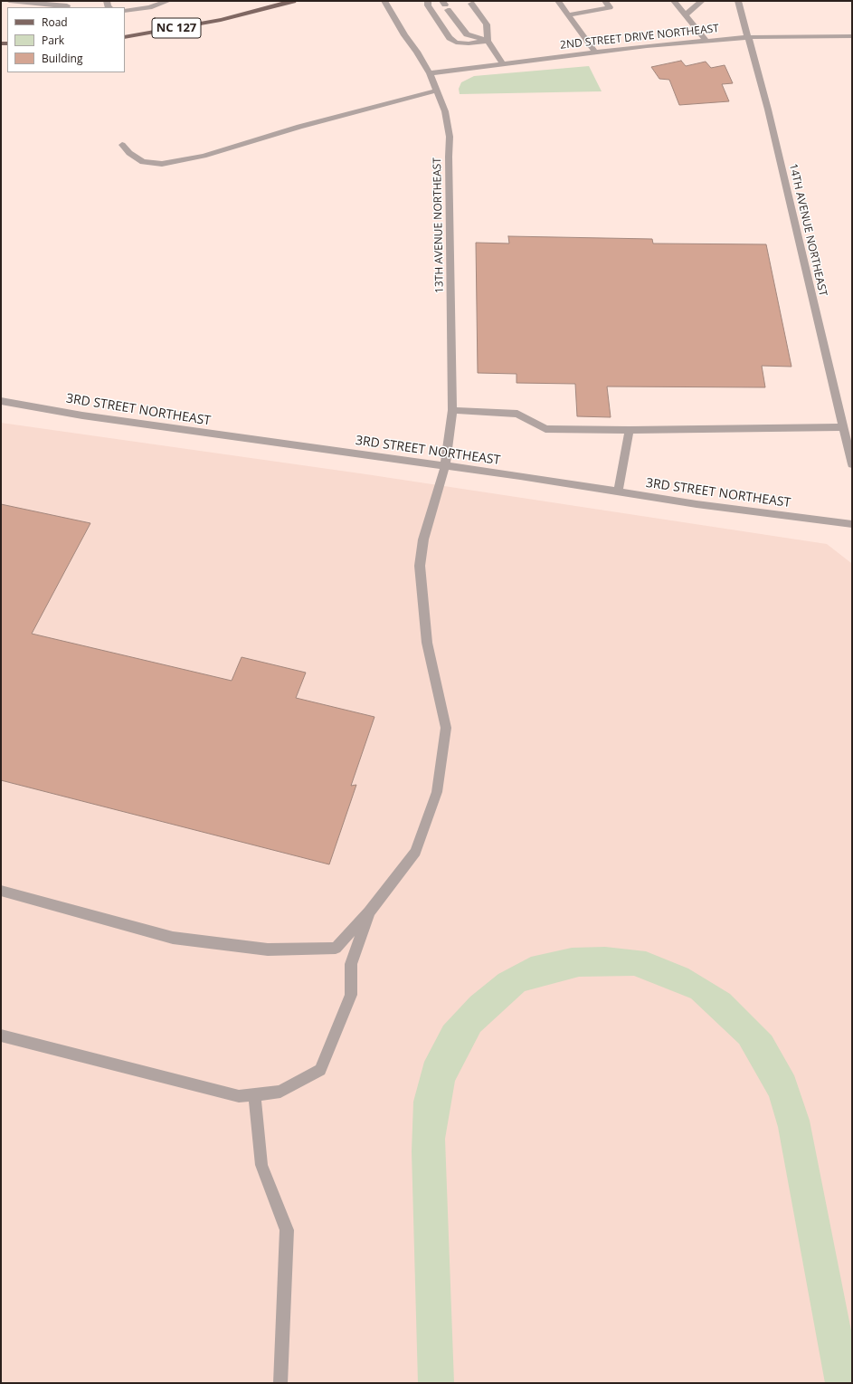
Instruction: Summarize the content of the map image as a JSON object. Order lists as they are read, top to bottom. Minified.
{"streets":{"main road":["NC 127"],"street":["2ND STREET DRIVE NORTHEAST","13TH AVENUE NORTHEAST","14TH AVENUE NORTHEAST","3RD STREET NORTHEAST"]},"crossings":[["2ND STREET DRIVE NORTHEAST","13TH AVENUE NORTHEAST"],["2ND STREET DRIVE NORTHEAST","14TH AVENUE NORTHEAST"],["13TH AVENUE NORTHEAST","3RD STREET NORTHEAST"]],"legend":["Road","Park","Building"]}
